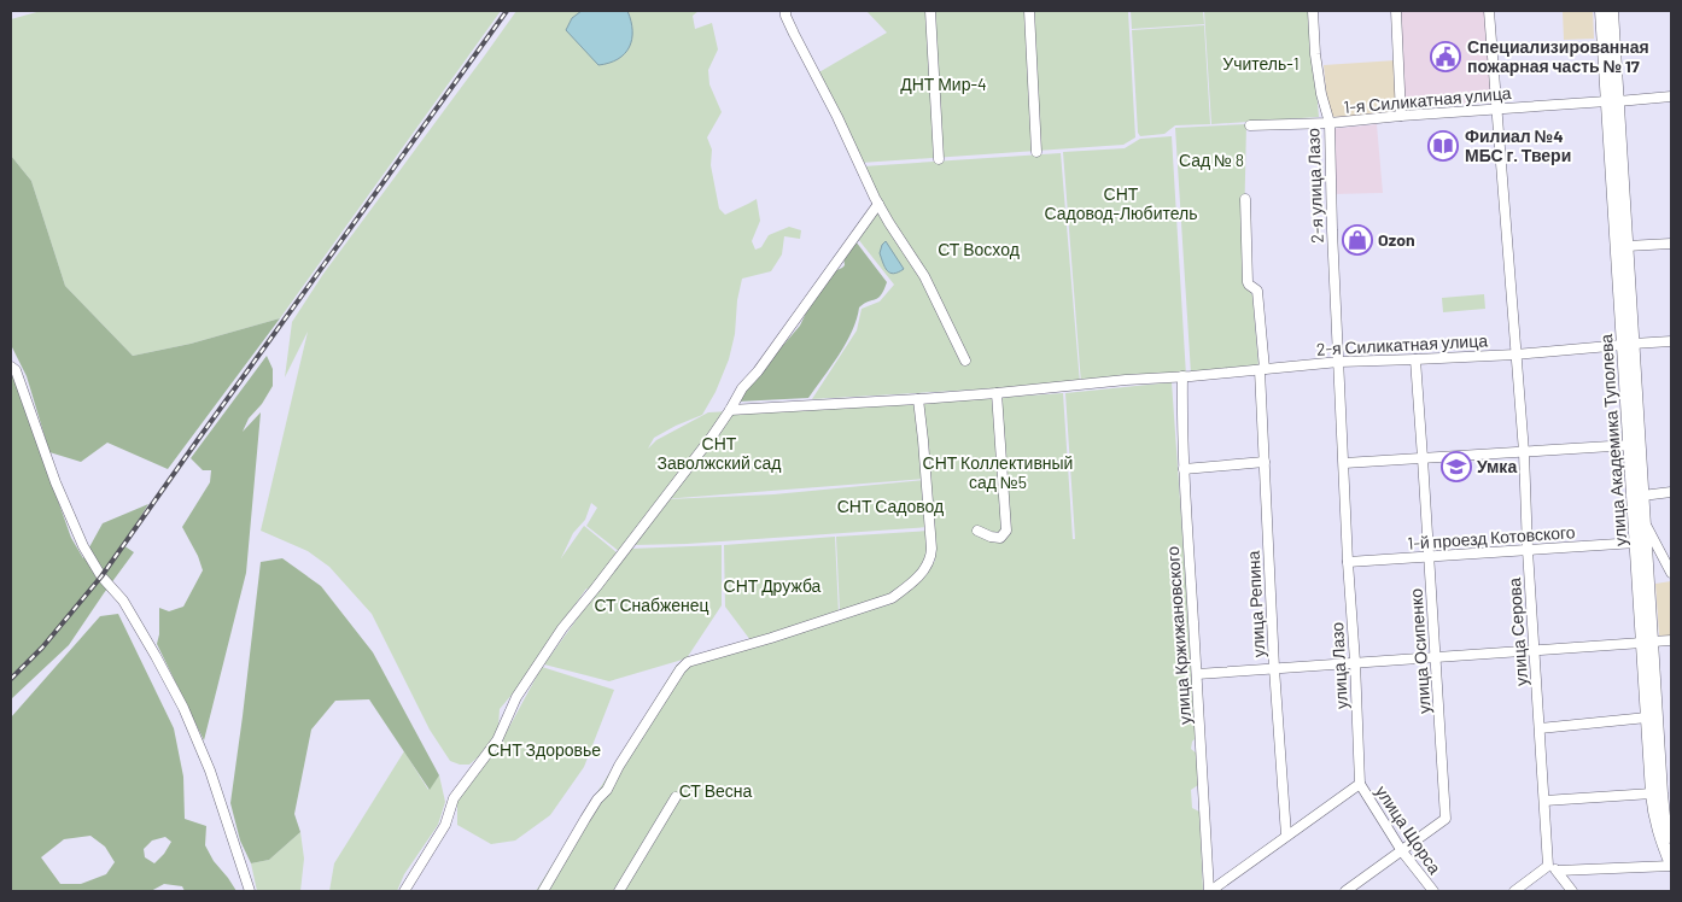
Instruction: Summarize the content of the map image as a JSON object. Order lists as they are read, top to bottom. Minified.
{"streets":{"main road":["улица Академика Туполева"],"street":["1-я Силикатная улица","2-я улица Лазо","2-я Силикатная улица","1-й проезд Котовского","улица Репина","улица Серова","улица Кржижановского","улица Осипенко","улица Лазо","улица Щорса"]},"crossings":[["1-я Силикатная улица","2-я улица Лазо"],["1-я Силикатная улица","улица Академика Туполева"],["1-я Силикатная улица","улица Серова"],["2-я улица Лазо","2-я Силикатная улица"],["2-я улица Лазо","улица Лазо"],["2-я Силикатная улица","улица Академика Туполева"],["2-я Силикатная улица","улица Репина"],["2-я Силикатная улица","улица Серова"],["2-я Силикатная улица","улица Кржижановского"],["2-я Силикатная улица","улица Осипенко"],["2-я Силикатная улица","улица Лазо"],["улица Академика Туполева","1-й проезд Котовского"],["1-й проезд Котовского","улица Серова"],["1-й проезд Котовского","улица Осипенко"],["1-й проезд Котовского","улица Лазо"],["улица Осипенко","улица Щорса"],["улица Лазо","улица Щорса"]],"parks":["Учитель-1","ДНТ Мир-4","Сад № 8","СНТ Садовод-Любитель","СТ Восход","СНТ Заволжский сад","СНТ Коллективный сад №5","СНТ Садовод","СНТ Дружба","СТ Снабженец","СНТ Здоровье","СТ Весна"],"places":{"public building":["Специализированная пожарная часть № 17"],"library":["Филиал №4 МБС г. Твери"],"shop":["Ozon"],"school or university":["Умка"]}}
